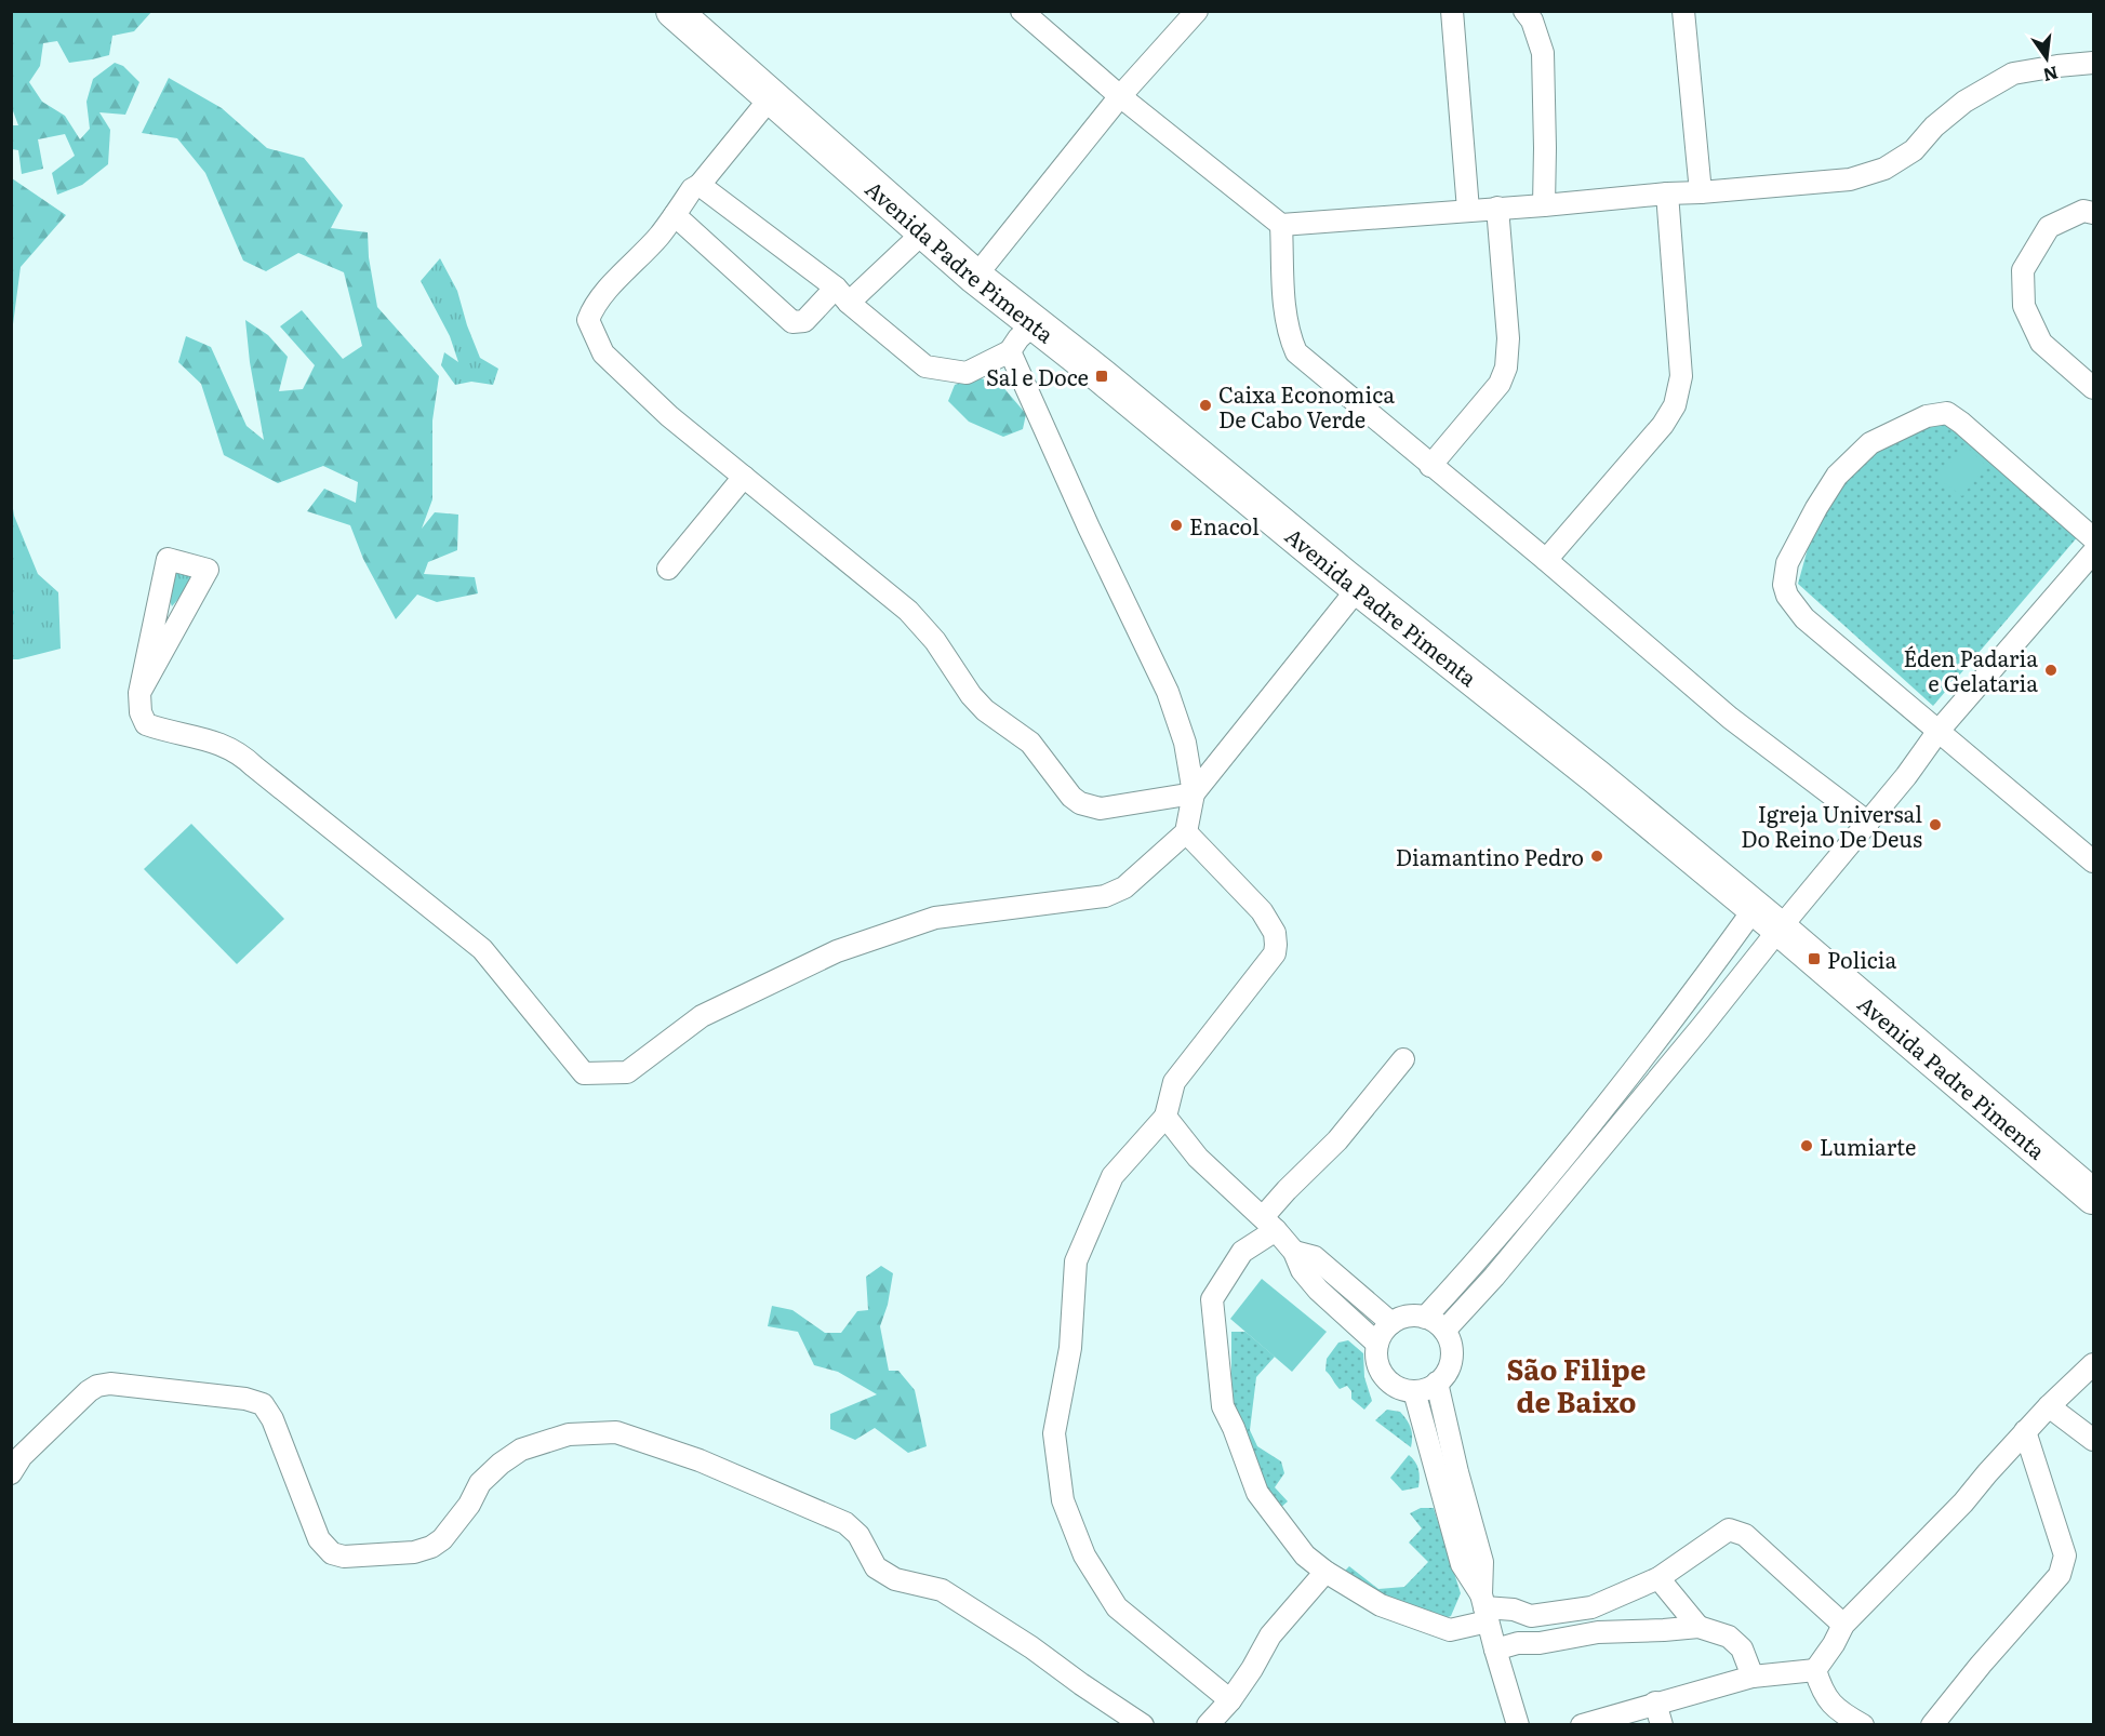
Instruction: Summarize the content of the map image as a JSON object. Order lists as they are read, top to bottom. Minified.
{"streets":{"main road":["Avenida Padre Pimenta"]},"districts":["São Filipe de Baixo"],"places":{"transit":["Sal e Doce","Policia"],"other":["Caixa Economica De Cabo Verde","Enacol","Éden Padaria e Gelataria","Igreja Universal Do Reino De Deus","Diamantino Pedro","Lumiarte"]},"north":"bottom"}
